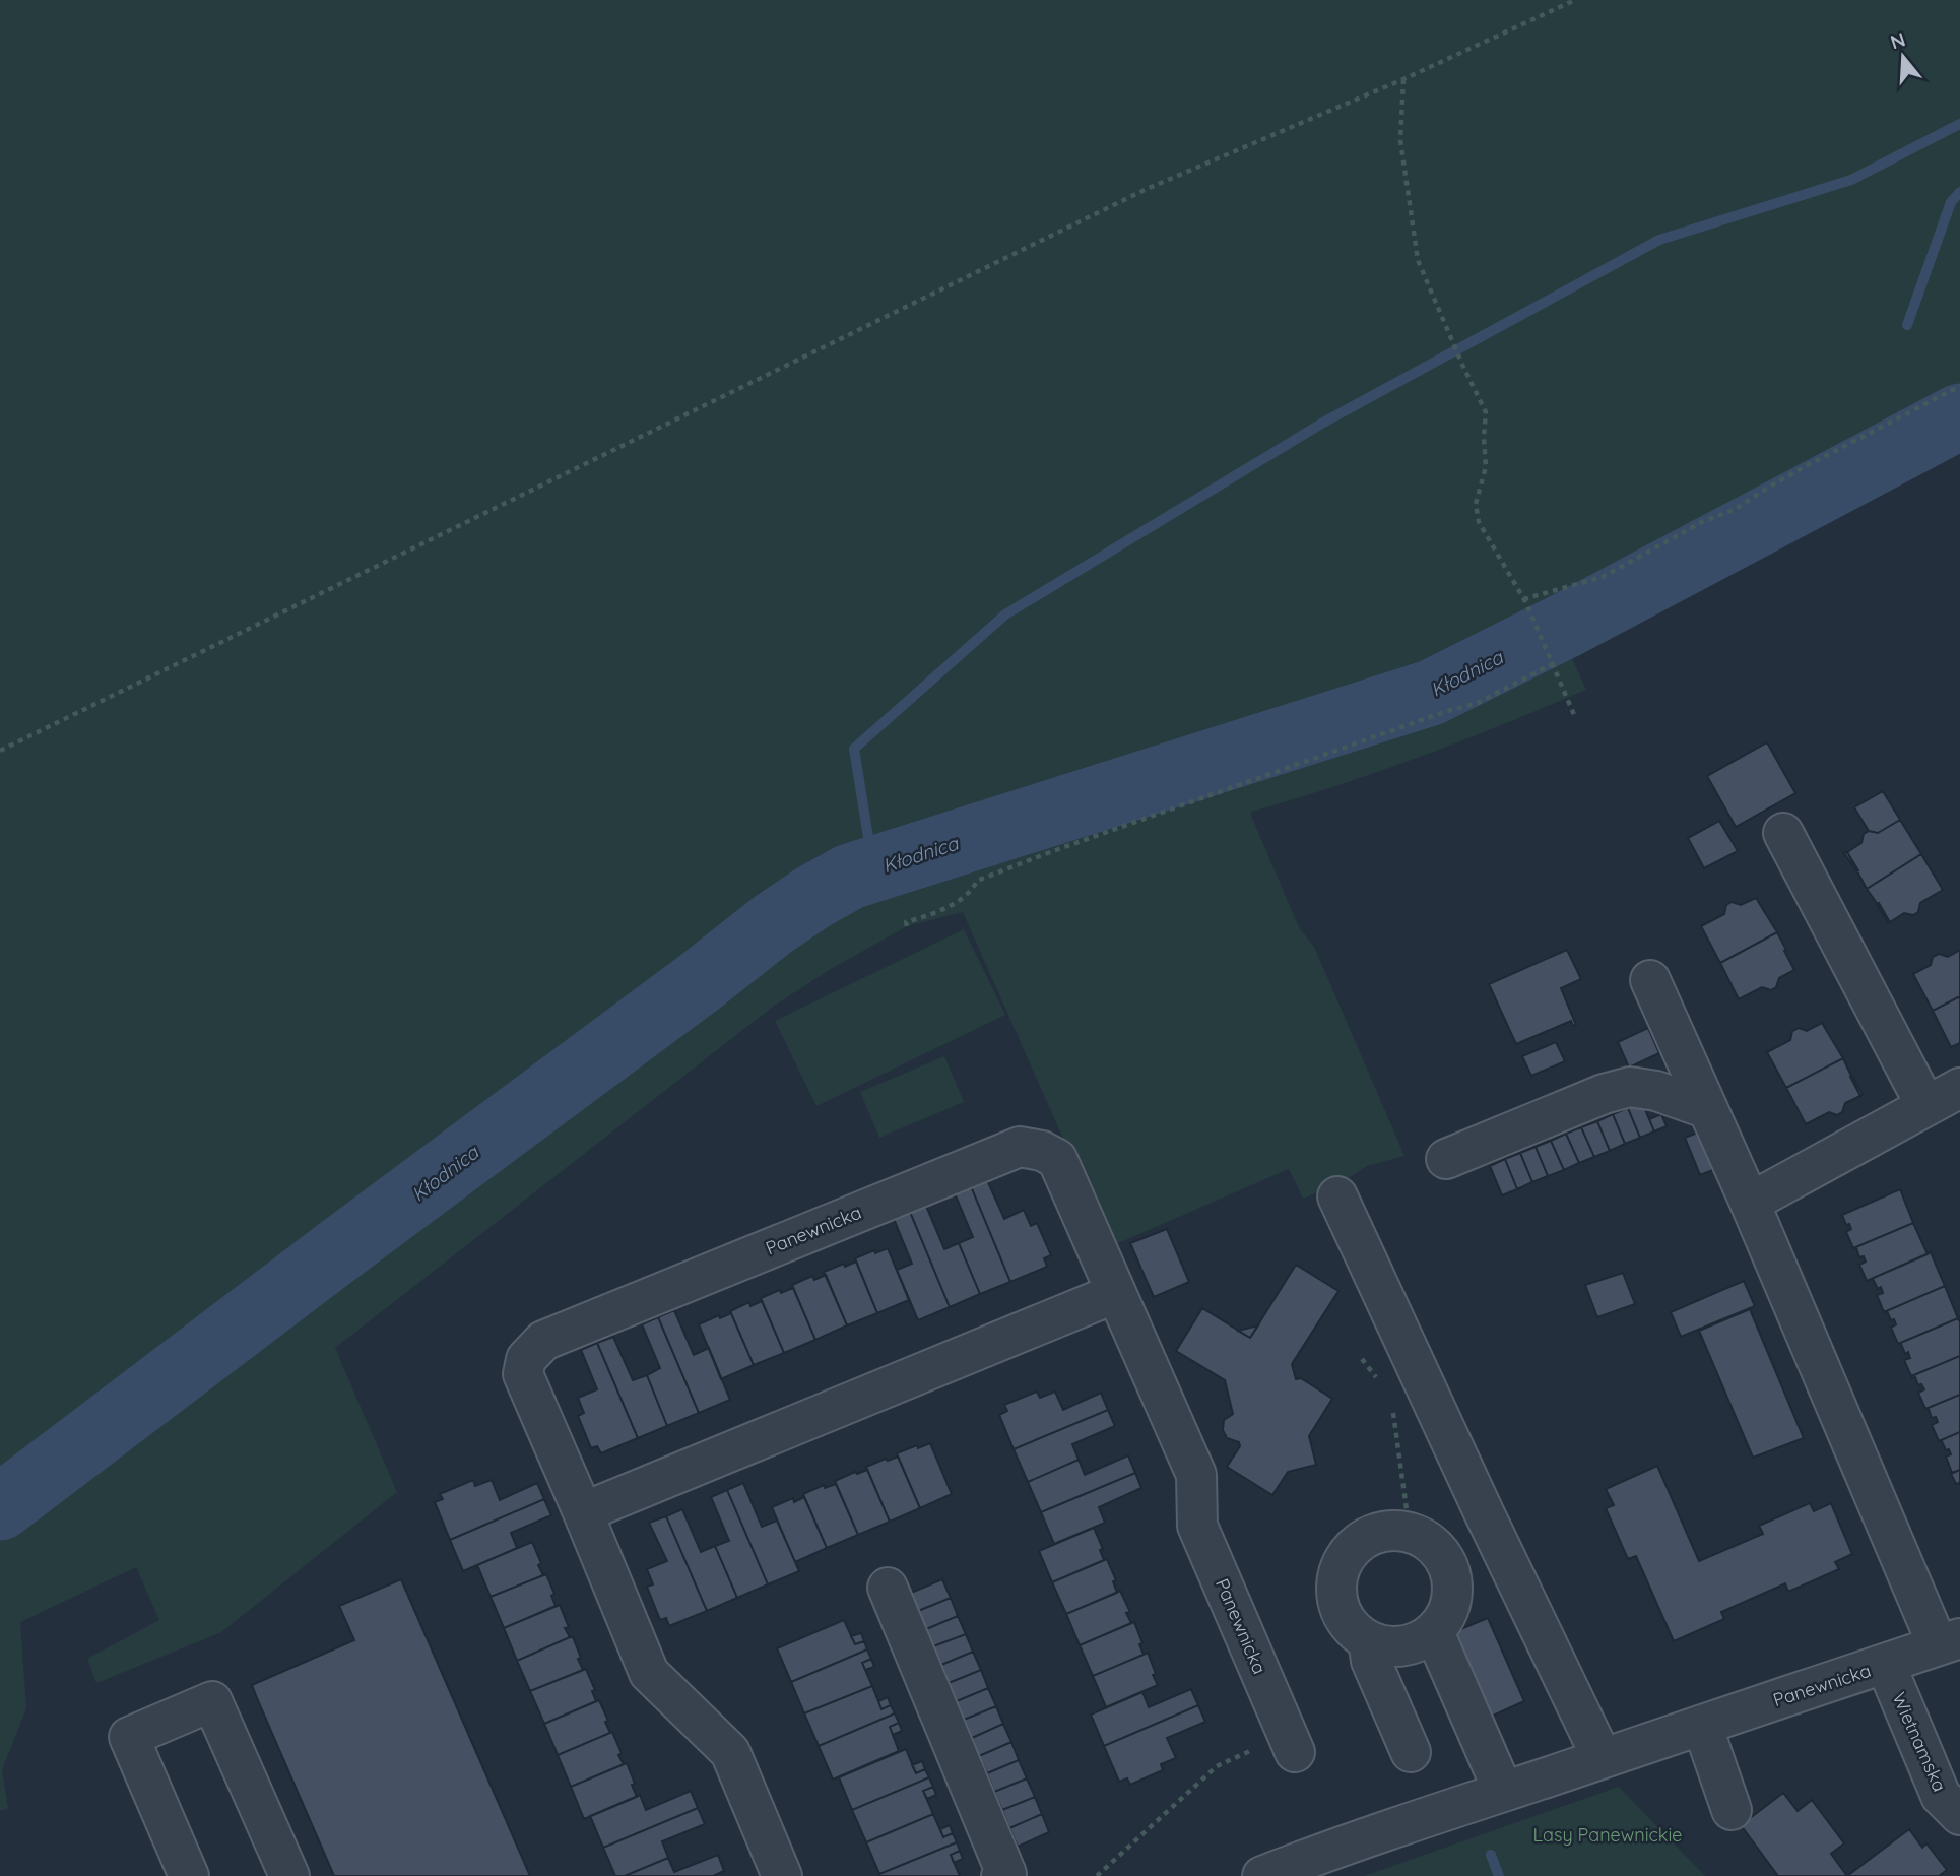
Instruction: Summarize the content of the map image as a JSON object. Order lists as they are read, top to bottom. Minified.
{"streets":{"street":["Panewnicka","Wietnamska"]},"crossings":[["Panewnicka","Wietnamska"]],"water":["Kłodnica"],"parks":["Lasy Panewnickie"],"north":"top"}
